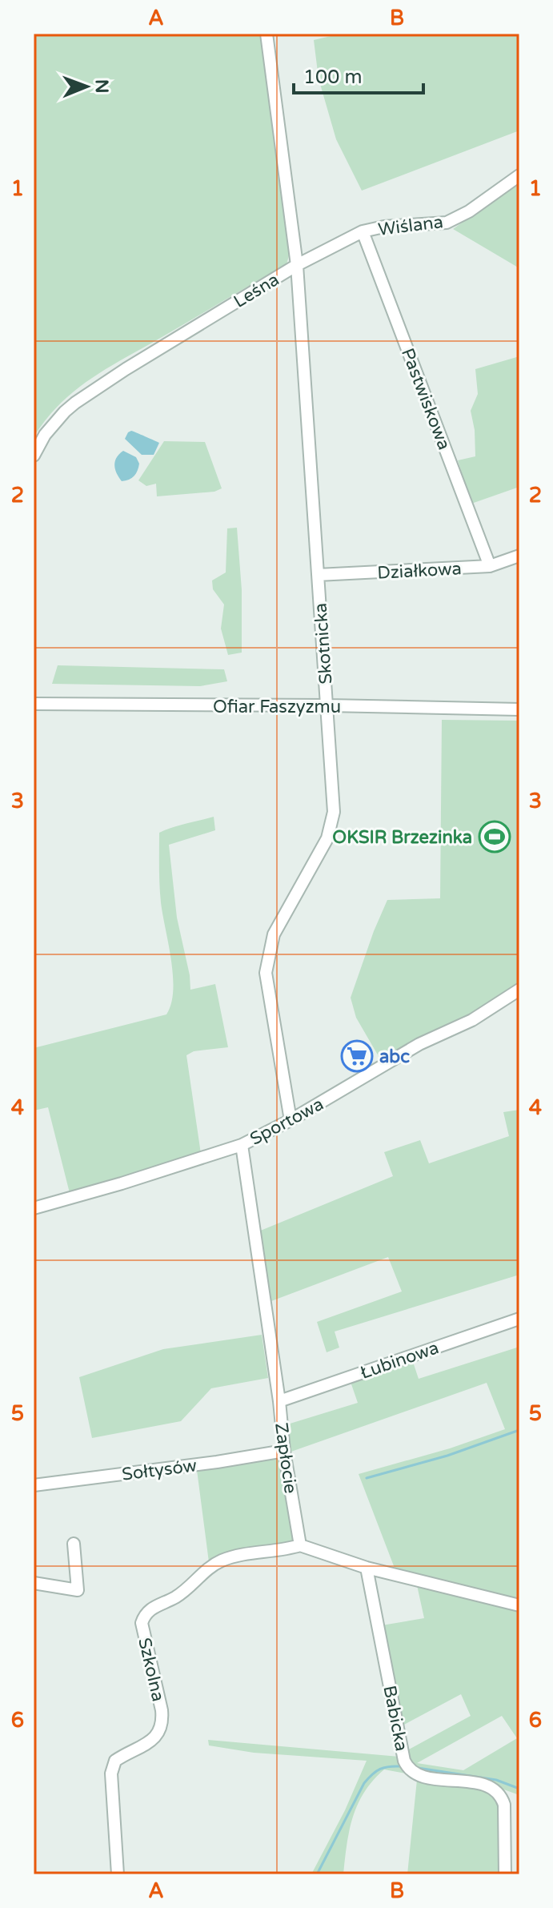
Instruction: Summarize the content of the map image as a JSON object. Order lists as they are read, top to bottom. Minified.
{"streets":{"street":["Wiślana","Leśna","Pastwiskowa","Działkowa","Skotnicka","Ofiar Faszyzmu","Sportowa","Łubinowa","Zapłocie","Sołtysów","Szkolna","Babicka"]},"crossings":[["Wiślana","Leśna"],["Wiślana","Pastwiskowa"],["Wiślana","Skotnicka"],["Leśna","Skotnicka"],["Pastwiskowa","Działkowa"],["Działkowa","Skotnicka"],["Skotnicka","Ofiar Faszyzmu"],["Skotnicka","Sportowa"],["Sportowa","Zapłocie"],["Łubinowa","Zapłocie"],["Zapłocie","Sołtysów"],["Zapłocie","Szkolna"]],"places":{"sports":["OKSIR Brzezinka"],"supermarket":["abc"]},"scale_bar":"100 m","north":"right","grid":{"columns":["A","B"],"rows":["1","2","3","4","5","6"]}}
